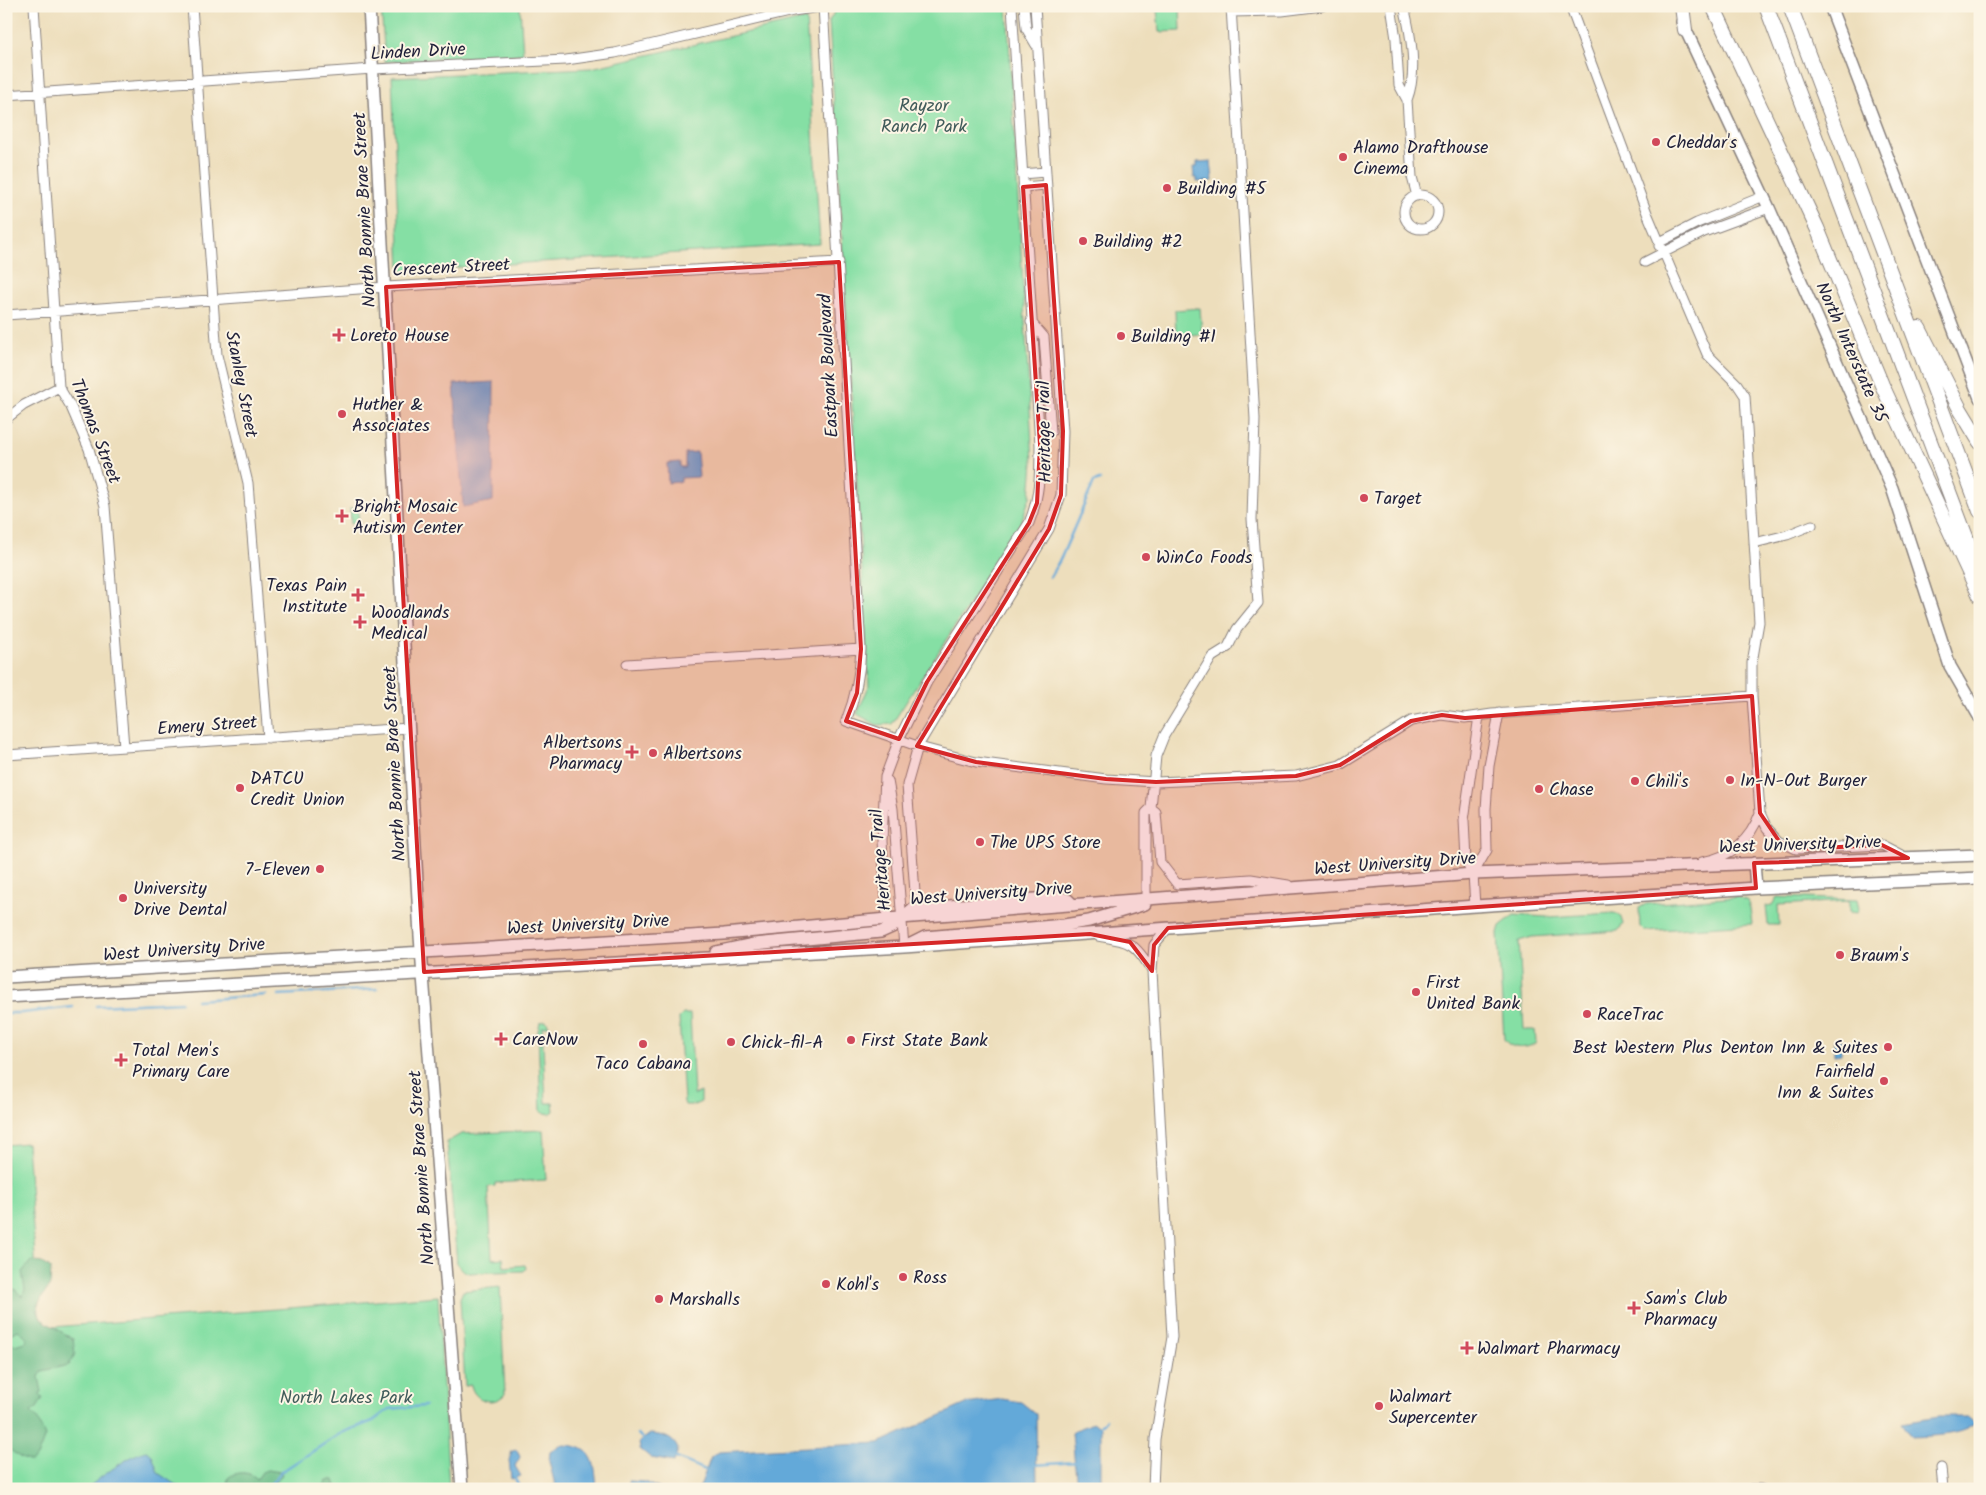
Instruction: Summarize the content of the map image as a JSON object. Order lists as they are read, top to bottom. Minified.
{"streets":{"main road":["North Bonnie Brae Street","North Interstate 35","West University Drive"],"street":["Linden Drive","Crescent Street","Eastpark Boulevard","Stanley Street","Thomas Street","Heritage Trail","Emery Street"]},"crossings":[["Linden Drive","North Bonnie Brae Street"],["Linden Drive","Eastpark Boulevard"],["Linden Drive","Stanley Street"],["Linden Drive","Thomas Street"],["North Bonnie Brae Street","Crescent Street"],["North Bonnie Brae Street","Emery Street"],["North Bonnie Brae Street","West University Drive"],["Crescent Street","Eastpark Boulevard"],["Crescent Street","Stanley Street"],["Crescent Street","Thomas Street"],["Eastpark Boulevard","Heritage Trail"],["Stanley Street","Emery Street"],["Thomas Street","Emery Street"],["Heritage Trail","West University Drive"]],"parks":["Rayzor Ranch Park","North Lakes Park"],"places":{"other":["Cheddar's","Alamo Drafthouse Cinema","Building #5","Building #2","Building #1","Huther & Associates","Target","WinCo Foods","Albertsons","In-N-Out Burger","Chili's","DATCU Credit Union","Chase","The UPS Store","7-Eleven","University Drive Dental","Braum's","First United Bank","RaceTrac","First State Bank","Chick-fil-A","Taco Cabana","Best Western Plus Denton Inn & Suites","Fairfield Inn & Suites","Ross","Kohl's","Marshalls","Walmart Supercenter"],"health":["Loreto House","Bright Mosaic Autism Center","Texas Pain Institute","Woodlands Medical","Albertsons Pharmacy","CareNow","Total Men's Primary Care","Sam's Club Pharmacy","Walmart Pharmacy"]}}
